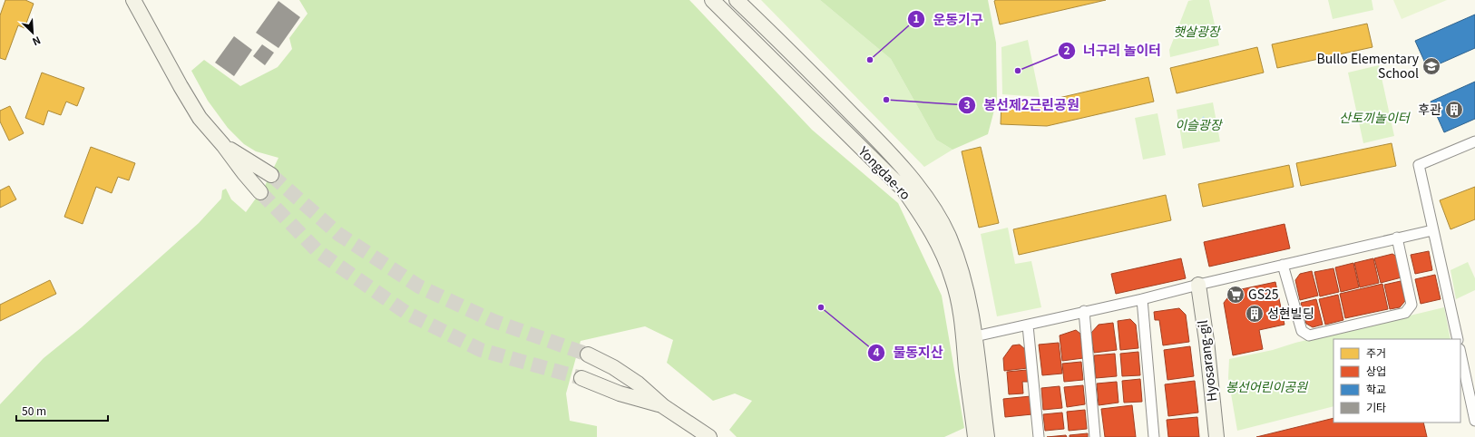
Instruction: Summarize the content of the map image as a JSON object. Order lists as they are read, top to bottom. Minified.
{"streets":{"street":["Yongdae-ro","Hyosarang-gil"]},"parks":["햇살광장","산토끼놀이터","이슬광장","봉선어린이공원"],"places":{"other":["운동기구","너구리 놀이터","봉선제2근린공원","물동지산"],"school or university":["Bullo Elementary School"],"building":["후관","성현빌딩"],"supermarket":["GS25"]},"legend":["주거","상업","학교","기타"],"scale_bar":"50 m","north":"bottom right"}
